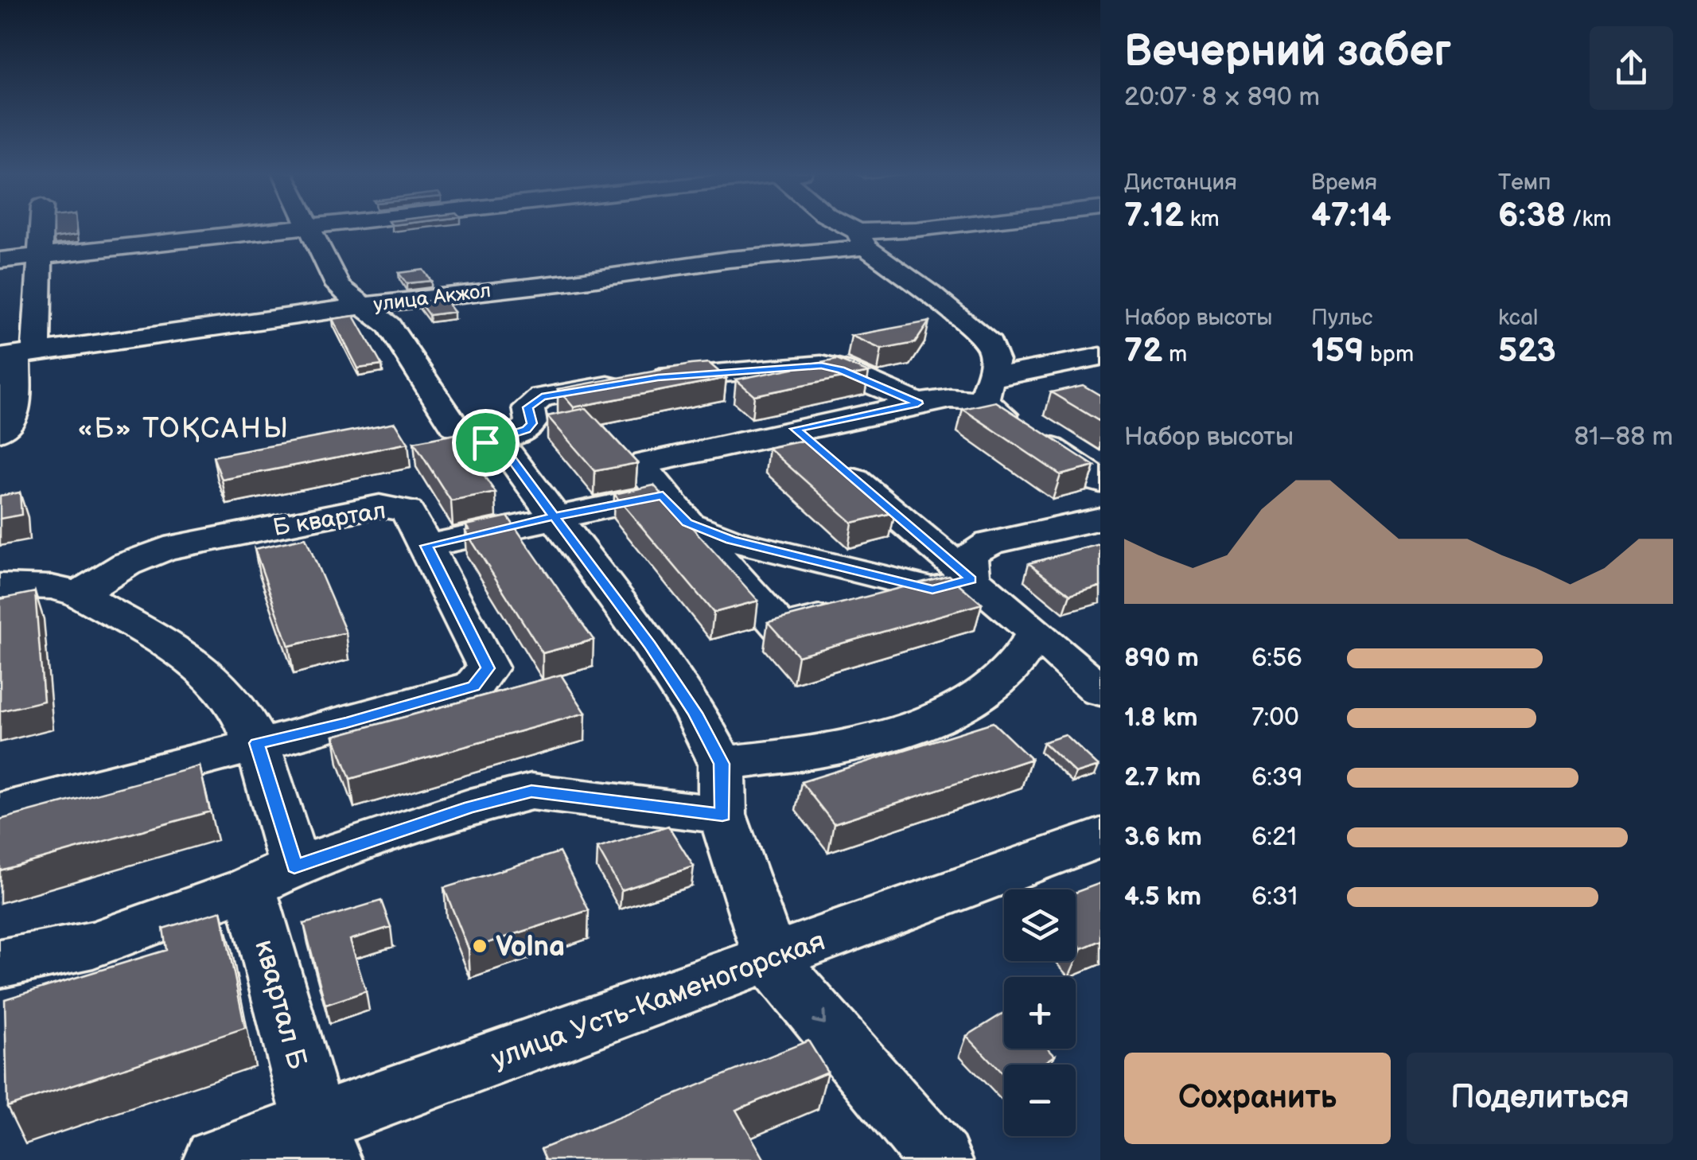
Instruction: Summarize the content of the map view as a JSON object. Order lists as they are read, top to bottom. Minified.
{"streets":{"street":["улица Акжол","Б квартал","улица Усть-Каменогорская","квартал Б"]},"crossings":[["улица Усть-Каменогорская","квартал Б"]],"districts":["«Б» ТОҚСАНЫ"],"places":["Volna"],"page":{"heading":["Вечерний забег","20:07 · 8 × 890 m"],"stats":[["Дистанция","7.12 km"],["Время","47:14"],["Темп","6:38 /km"],["Набор высоты","72 m"],["Пульс","159 bpm"],["kcal","523"]],"chart":["Набор высоты","81–88 m"],"list":[{"name":"890 m","note":"6:56"},{"name":"1.8 km","note":"7:00"},{"name":"2.7 km","note":"6:39"},{"name":"3.6 km","note":"6:21"},{"name":"4.5 km","note":"6:31"}],"map_buttons":["+","−"],"buttons":["Сохранить","Поделиться"]}}
